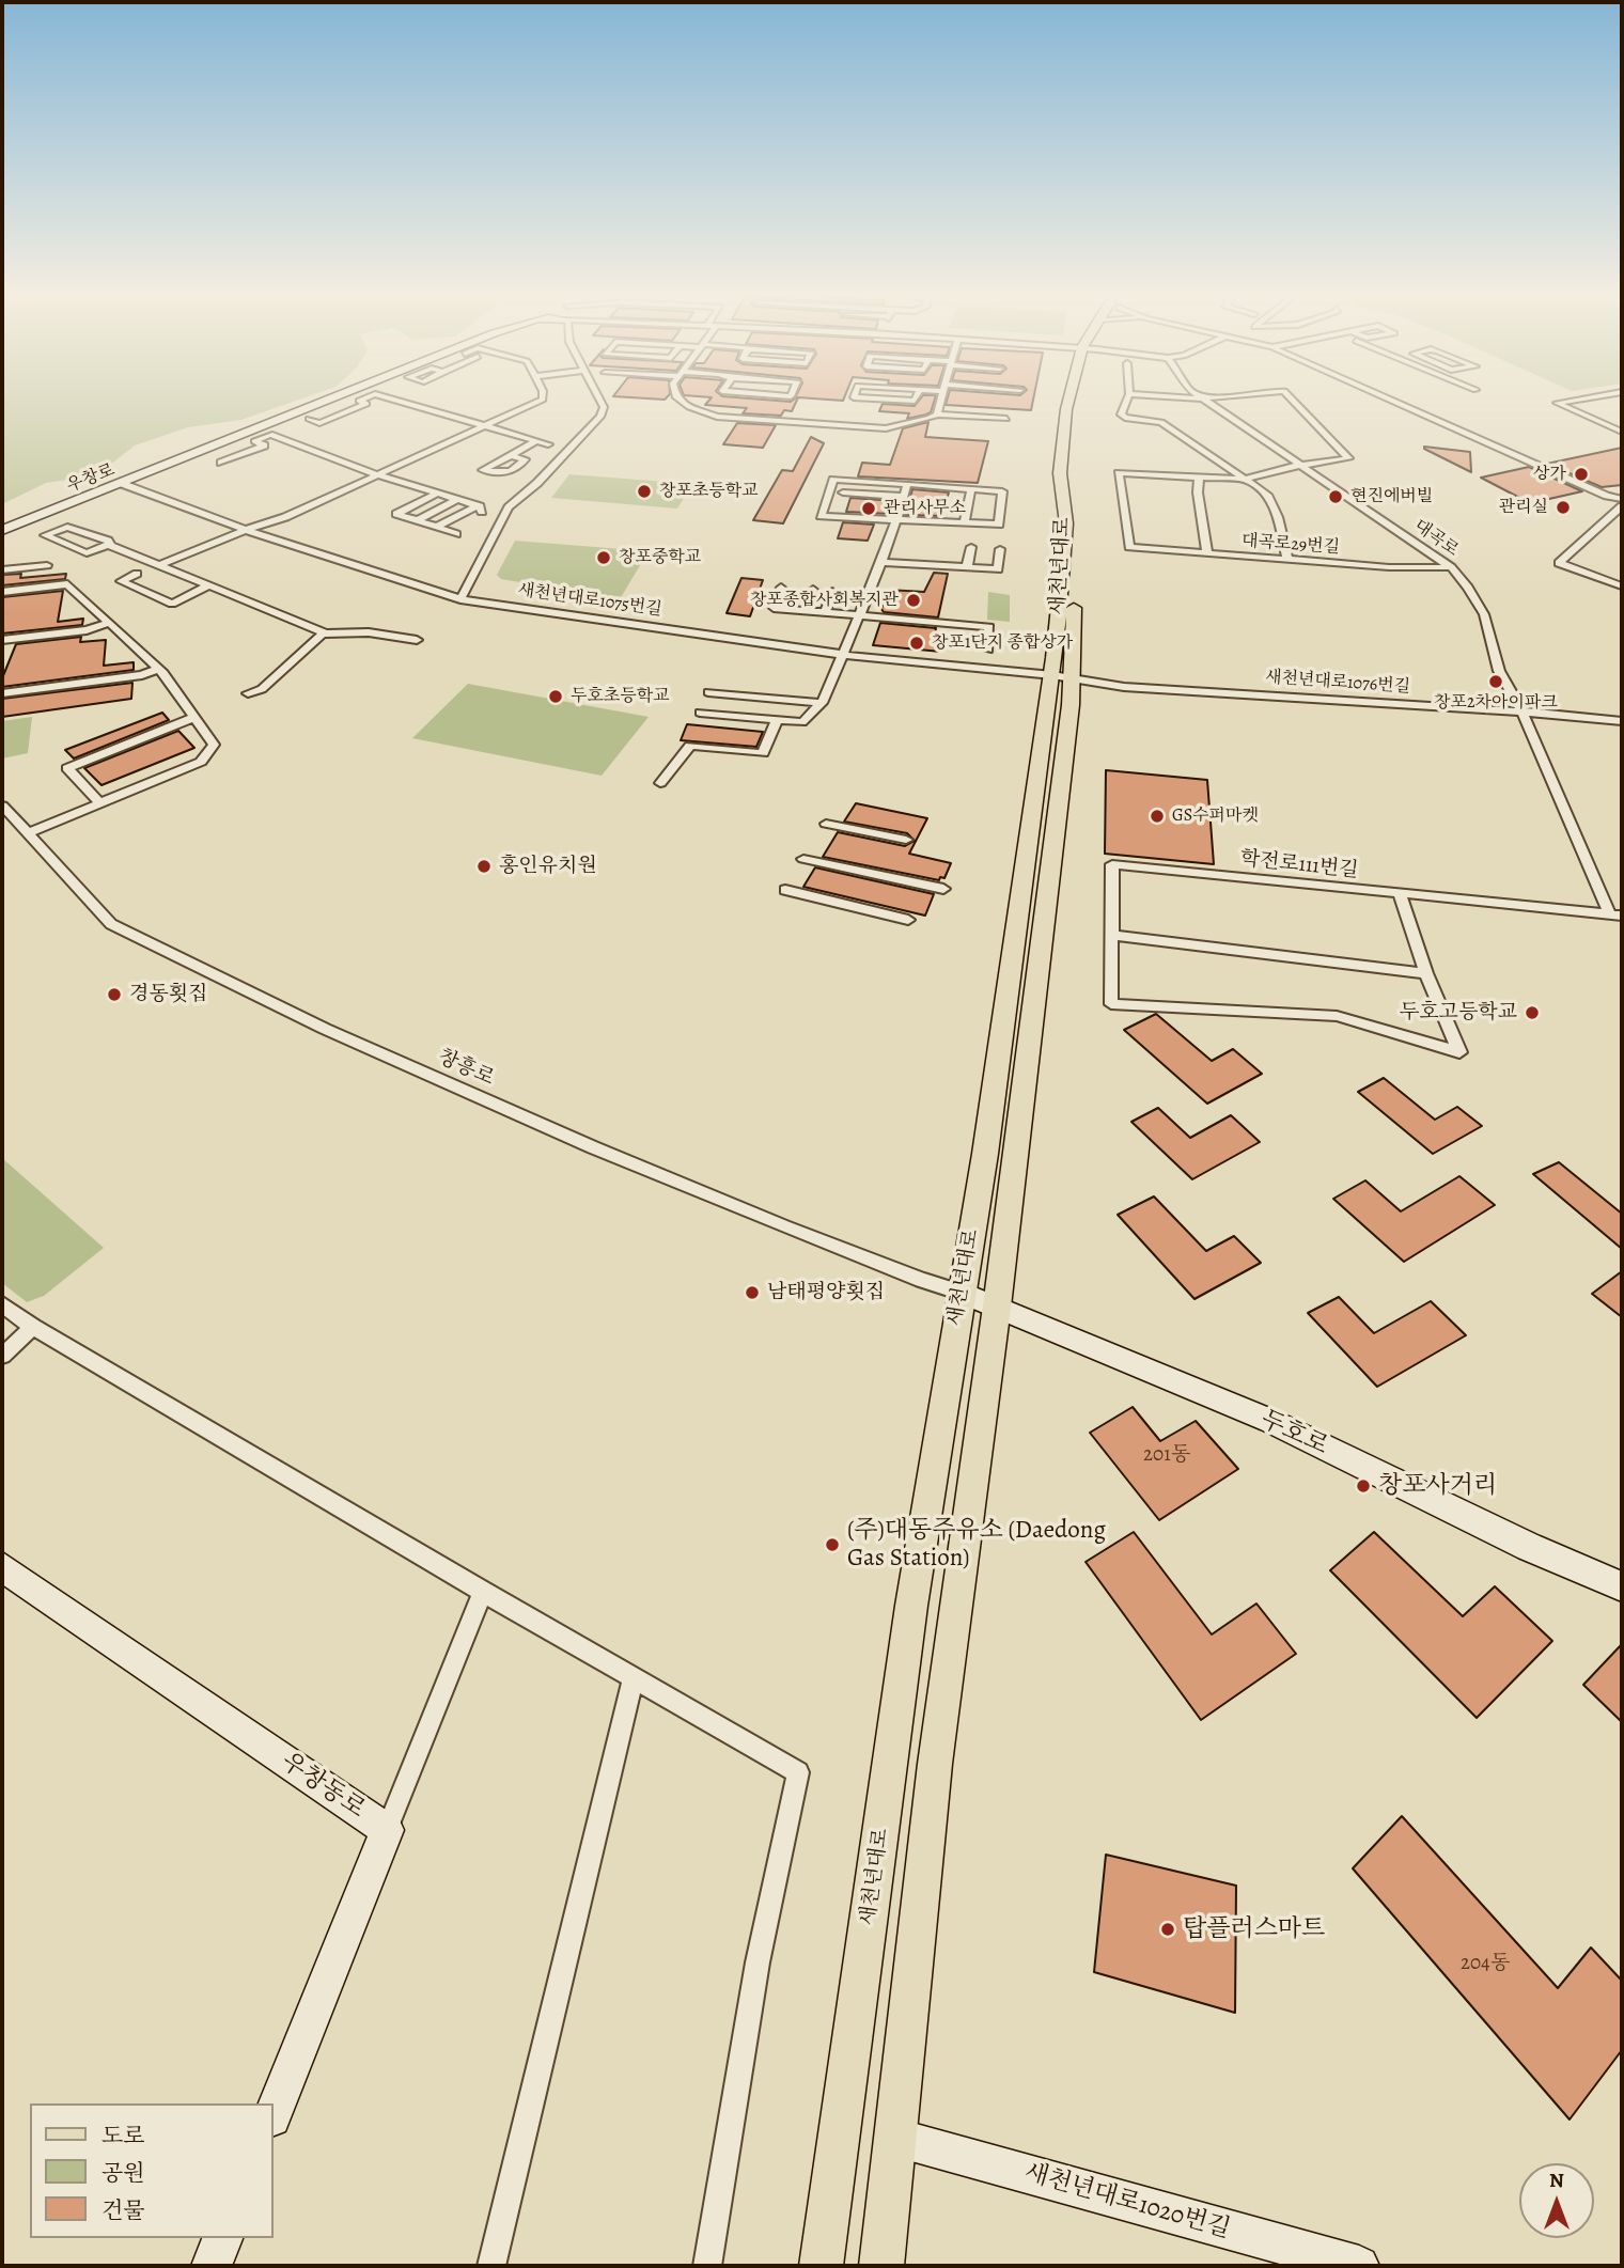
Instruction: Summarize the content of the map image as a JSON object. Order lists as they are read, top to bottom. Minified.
{"streets":{"main road":["우창로","새천년대로","두호로","우창동로","새천년대로1020번길"],"street":["대곡로","대곡로29번길","새천년대로1075번길","새천년대로1076번길","학전로111번길","창흥로"]},"crossings":[["우창로","새천년대로1075번길"],["대곡로","대곡로29번길"],["대곡로","새천년대로1076번길"],["대곡로","학전로111번길"],["새천년대로","새천년대로1075번길"],["새천년대로","새천년대로1076번길"],["새천년대로","창흥로"],["새천년대로","두호로"],["새천년대로","새천년대로1020번길"],["새천년대로1075번길","새천년대로1076번길"],["창흥로","두호로"]],"places":["상가","창포초등학교","현진에버빌","관리실","관리사무소","창포중학교","창포종합사회복지관","창포1단지 종합상가","창포2차아이파크","두호초등학교","GS수퍼마켓","홍인유치원","경동횟집","두호고등학교","남태평양횟집","창포사거리","(주)대동주유소 (Daedong Gas Station)","탑플러스마트"],"house_numbers":["201동","204동"],"legend":["도로","공원","건물"],"north":"top"}
